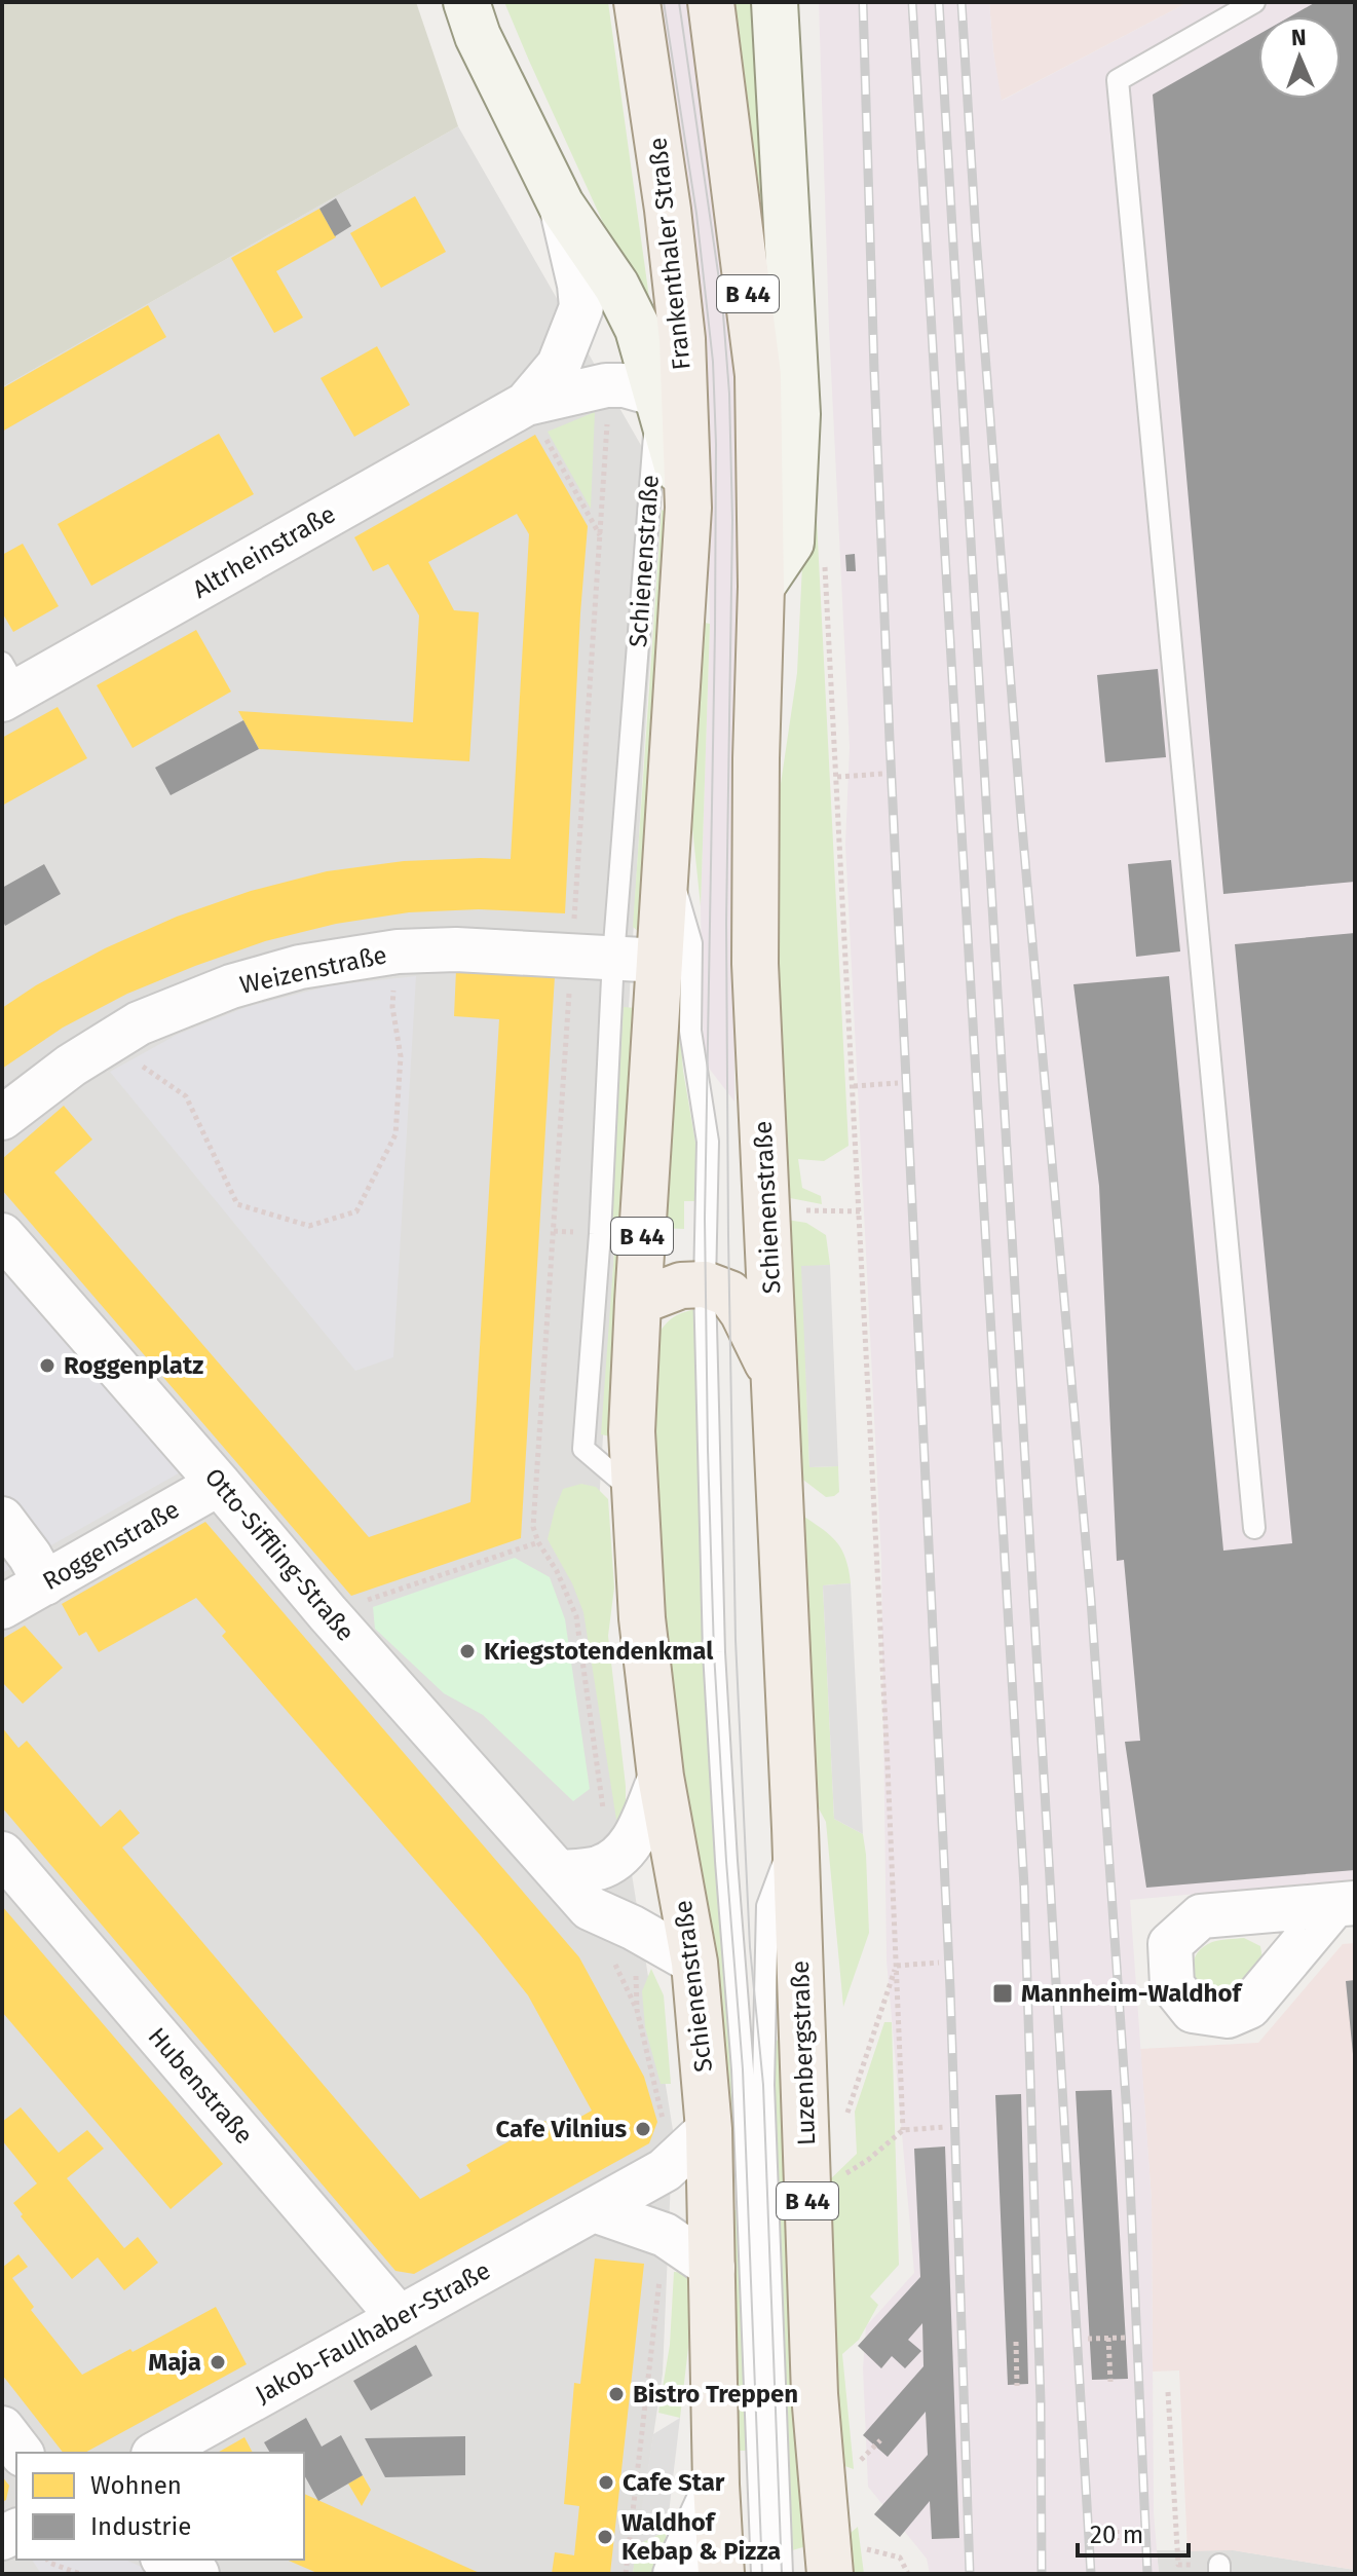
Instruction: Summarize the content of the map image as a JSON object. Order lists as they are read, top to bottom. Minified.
{"streets":{"main road":["Frankenthaler Straße","B 44","Schienenstraße","Luzenbergstraße"],"street":["Altrheinstraße","Weizenstraße","Roggenstraße","Otto-Siffling-Straße","Hubenstraße","Jakob-Faulhaber-Straße"]},"crossings":[["Frankenthaler Straße","Schienenstraße"],["B 44","Schienenstraße"],["Altrheinstraße","Schienenstraße"],["Schienenstraße","Weizenstraße"],["Schienenstraße","Otto-Siffling-Straße"],["Schienenstraße","Luzenbergstraße"],["Schienenstraße","Jakob-Faulhaber-Straße"],["Roggenstraße","Otto-Siffling-Straße"],["Hubenstraße","Jakob-Faulhaber-Straße"]],"places":{"other":["Roggenplatz","Kriegstotendenkmal","Cafe Vilnius","Maja","Bistro Treppen","Cafe Star","Waldhof Kebap & Pizza"],"transit":["Mannheim-Waldhof"]},"legend":["Wohnen","Industrie"],"scale_bar":"20 m","north":"top"}
